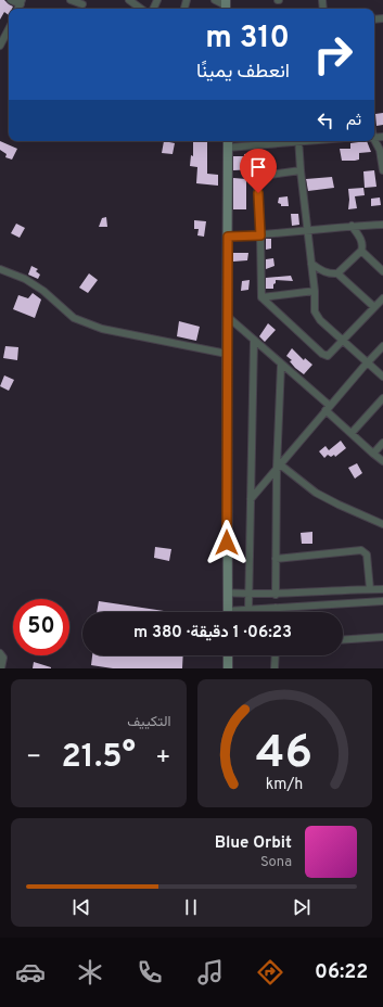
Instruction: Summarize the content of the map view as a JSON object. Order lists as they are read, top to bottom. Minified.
{"page":{"turn":["310 m","انعطف يمينًا"],"then":"ثم","limit":"50","trip":"06:23 · 1 دقيقة · 380 m","tile":"التكييف","heat":["−","21.5°","+"],"song":["Blue Orbit","Sona"],"tabs":"06:22","gauge":["46","km/h"]}}
